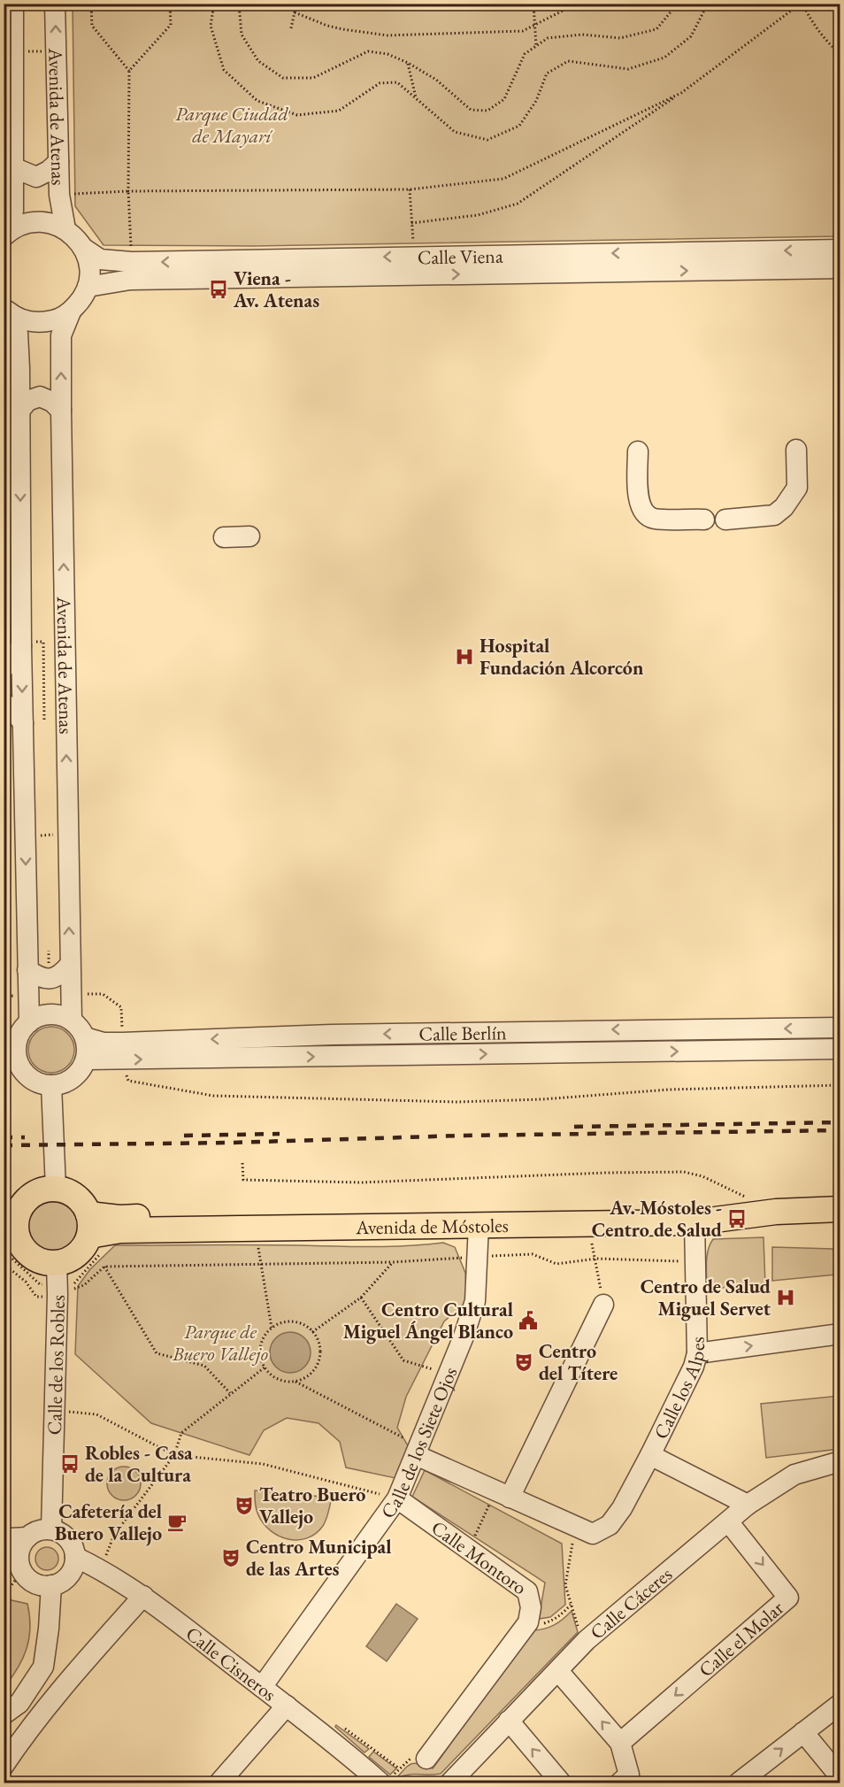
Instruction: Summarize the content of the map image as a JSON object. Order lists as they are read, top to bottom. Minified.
{"streets":{"main road":["Avenida de Móstoles"],"street":["Avenida de Atenas","Calle Viena","Calle Berlín","Calle de los Robles","Calle los Alpes","Calle de los Siete Ojos","Calle Montoro","Calle Cáceres","Calle el Molar","Calle Cisneros"]},"crossings":[["Avenida de Atenas","Calle Viena"],["Avenida de Atenas","Calle Berlín"],["Avenida de Móstoles","Calle de los Robles"],["Avenida de Móstoles","Calle los Alpes"],["Avenida de Móstoles","Calle de los Siete Ojos"],["Calle de los Robles","Calle Cisneros"],["Calle los Alpes","Calle de los Siete Ojos"],["Calle los Alpes","Calle Cáceres"],["Calle de los Siete Ojos","Calle Montoro"],["Calle de los Siete Ojos","Calle Cisneros"],["Calle Cáceres","Calle el Molar"]],"parks":["Parque Ciudad de Mayarí","Parque de Buero Vallejo"],"places":{"bus stop":["Viena - Av. Atenas","Av. Móstoles - Centro de Salud","Robles - Casa de la Cultura"],"hospital":["Hospital Fundación Alcorcón","Centro de Salud Miguel Servet"],"public building":["Centro Cultural Miguel Ángel Blanco"],"theatre":["Centro del Títere","Teatro Buero Vallejo","Centro Municipal de las Artes"],"cafe":["Cafetería del Buero Vallejo"]}}
